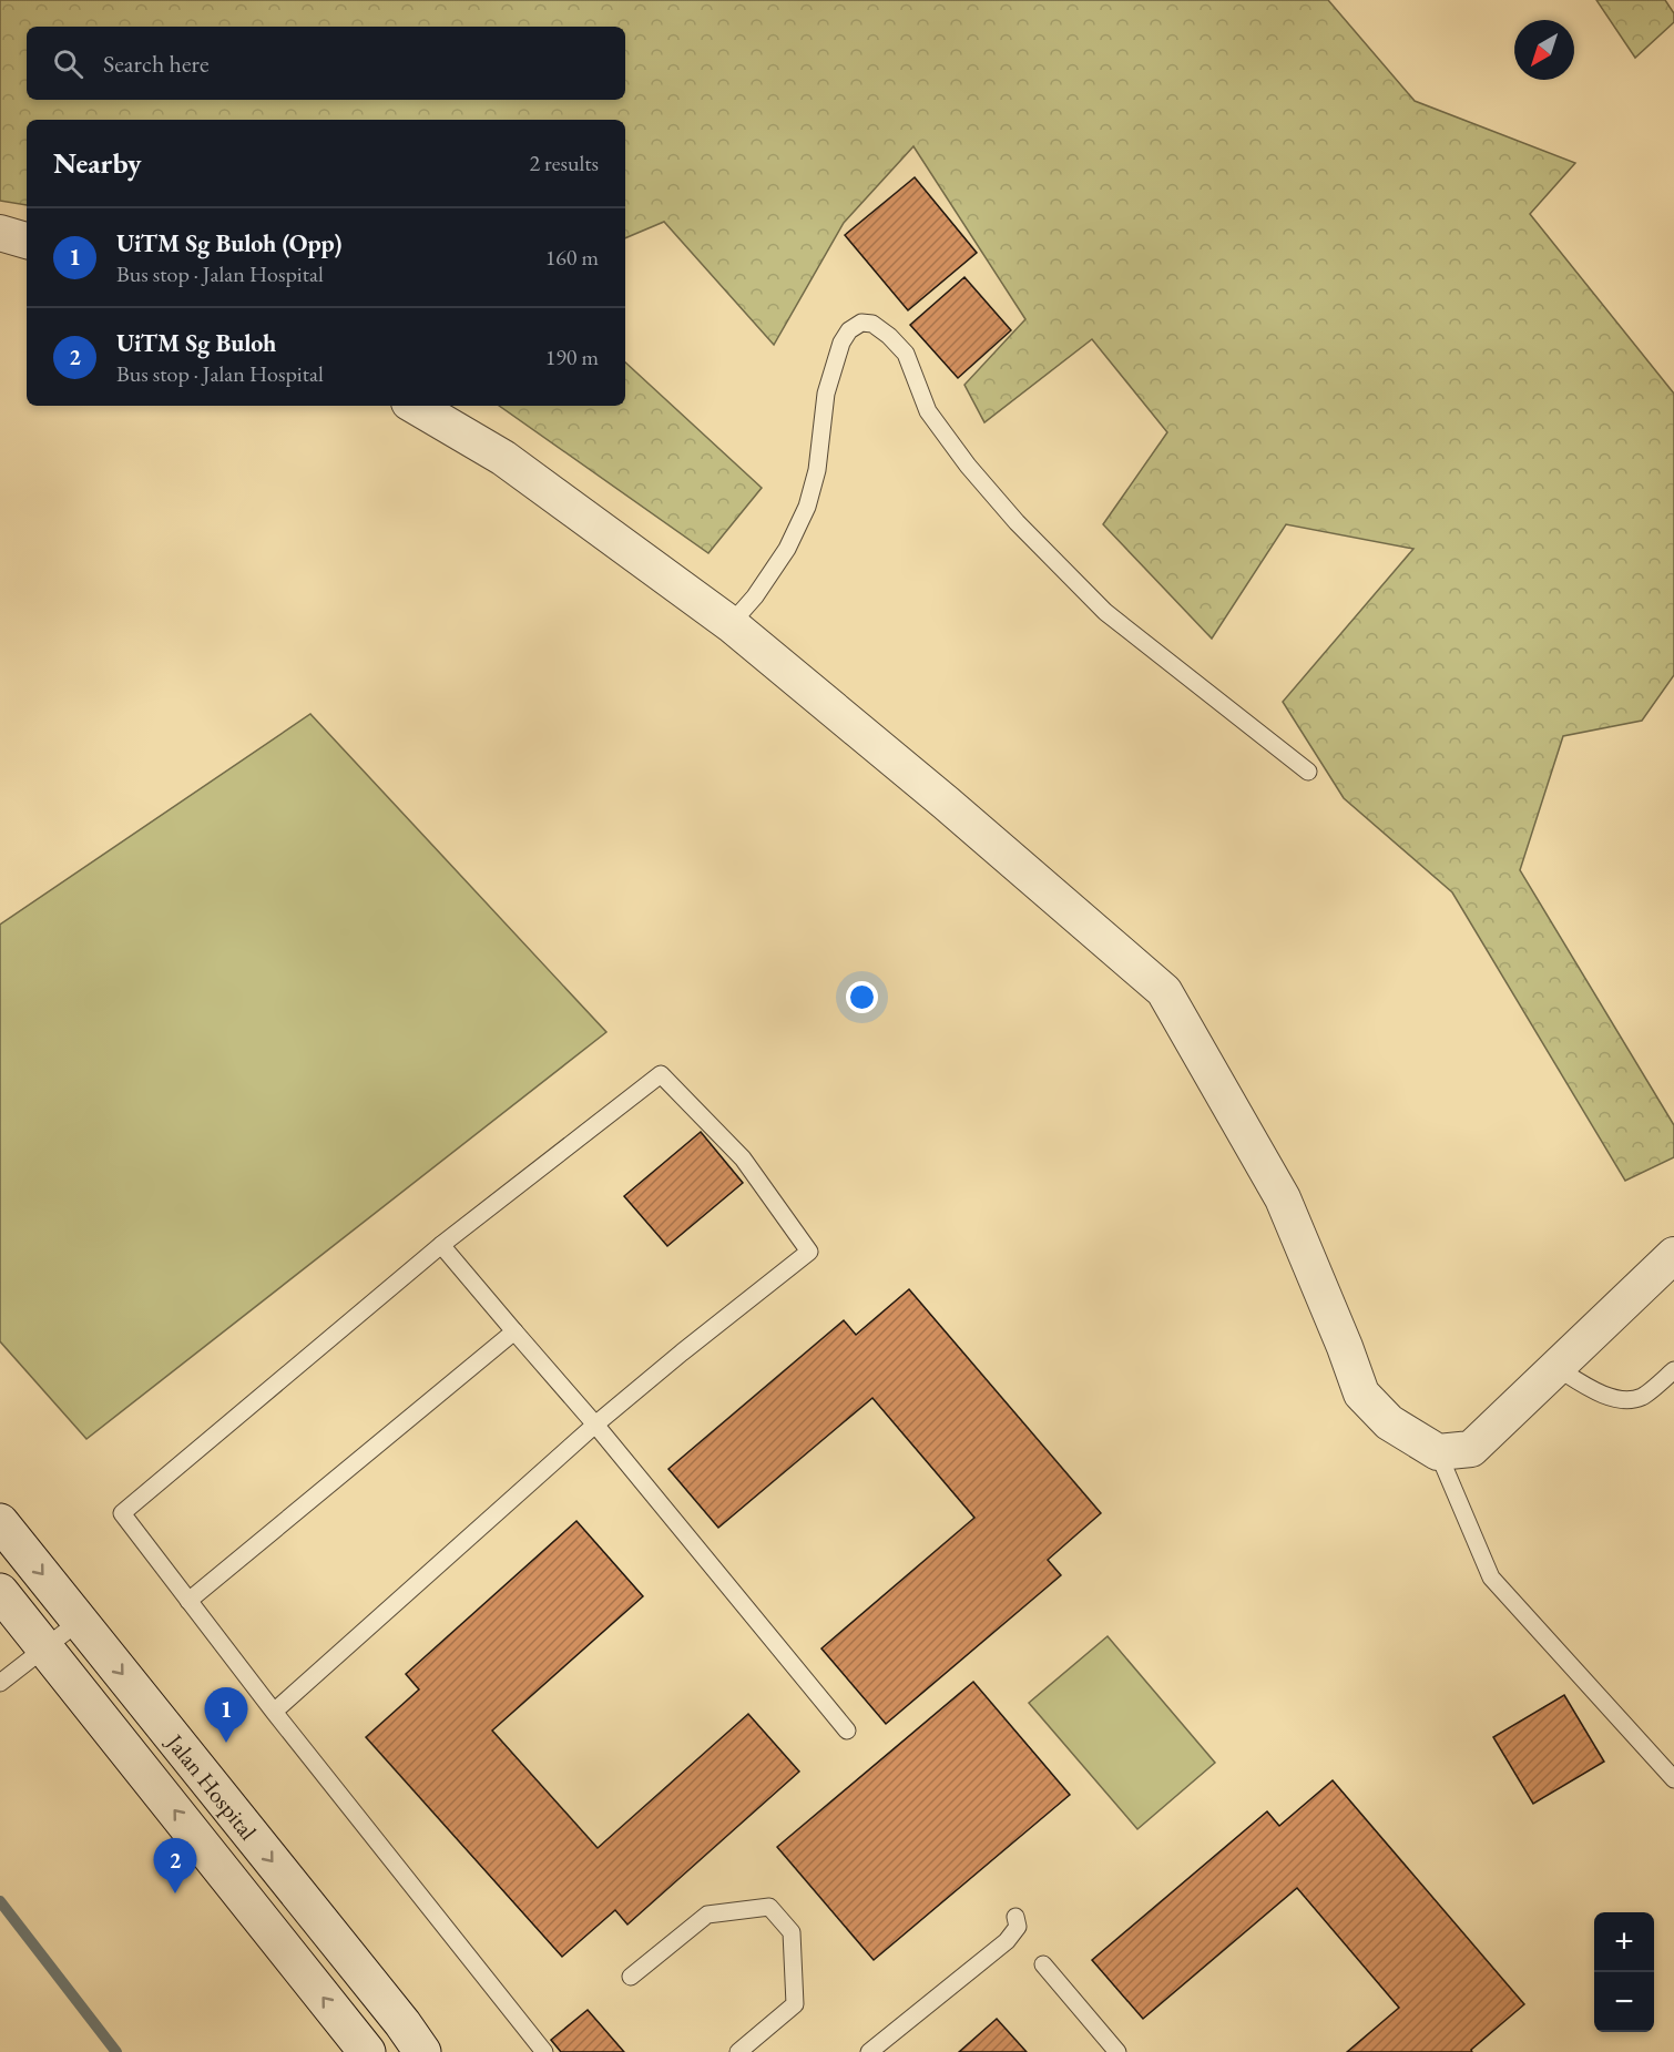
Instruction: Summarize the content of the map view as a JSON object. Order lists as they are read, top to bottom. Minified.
{"streets":{"main road":["Jalan Hospital"]},"north":"bottom left","page":{"search":"Search here","heading":["Nearby","2 results"],"list":[{"mark":"1","name":"UiTM Sg Buloh (Opp)","note":"Bus stop · Jalan Hospital","value":"160 m"},{"mark":"2","name":"UiTM Sg Buloh","note":"Bus stop · Jalan Hospital","value":"190 m"}],"pins":["1","2"],"map_buttons":["+","−"]}}
